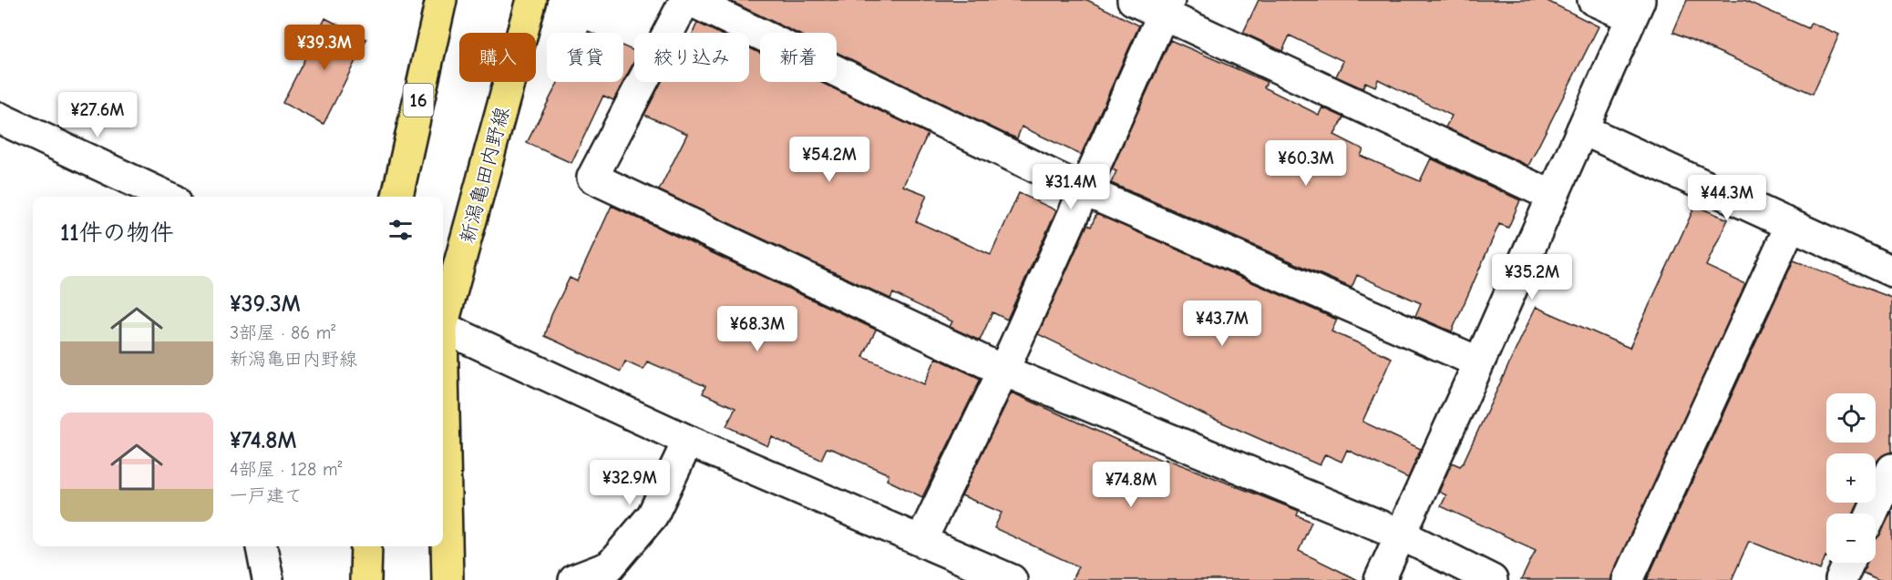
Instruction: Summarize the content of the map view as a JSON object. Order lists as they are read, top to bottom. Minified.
{"streets":{"main road":["16","新潟亀田内野線"]},"page":{"price":["¥39.3M","¥27.6M","¥54.2M","¥60.3M","¥31.4M","¥44.3M","¥35.2M","¥43.7M","¥68.3M","¥32.9M","¥74.8M"],"chip":["購入","賃貸","絞り込み","新着"],"heading":"11件の物件","list":[{"name":"¥39.3M","note":"3部屋 · 86 m² · 新潟亀田内野線"},{"name":"¥74.8M","note":"4部屋 · 128 m² · 一戸建て"}],"map_buttons":["+","−"]}}
